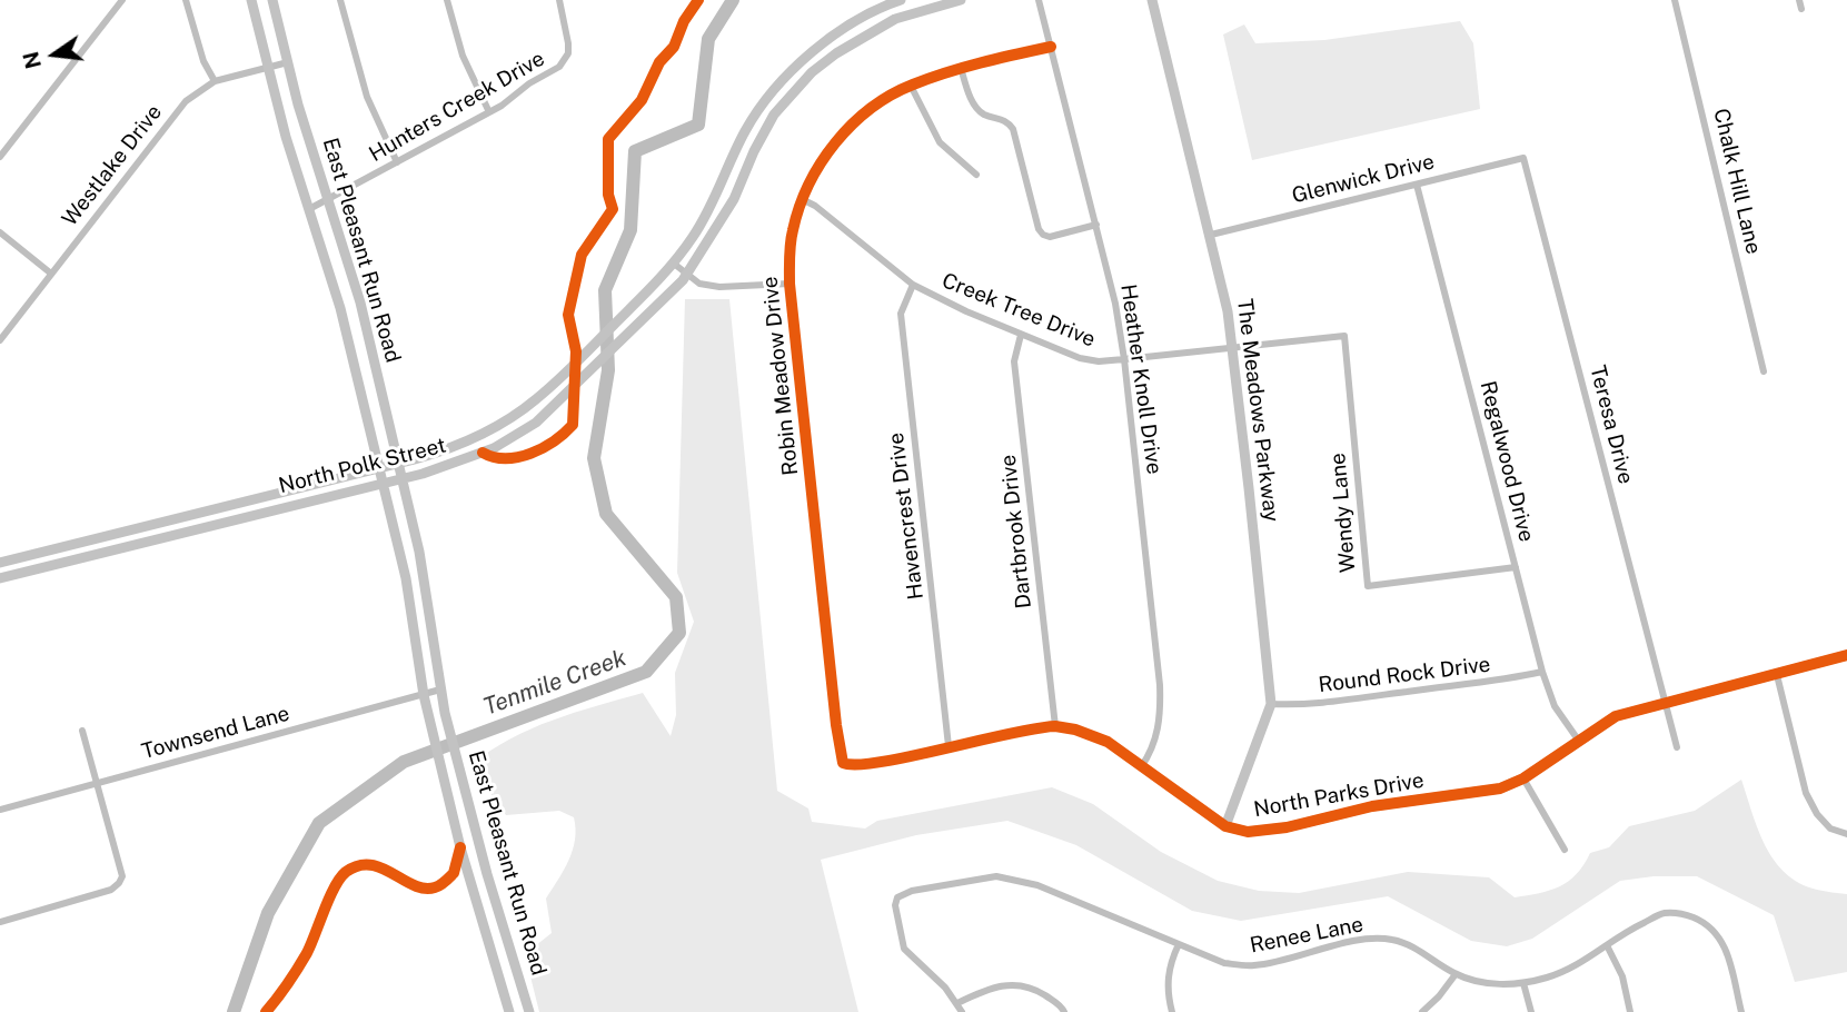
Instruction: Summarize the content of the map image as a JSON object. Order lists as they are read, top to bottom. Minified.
{"streets":{"main road":["East Pleasant Run Road","The Meadows Parkway","North Polk Street","North Parks Drive"],"street":["Hunters Creek Drive","Westlake Drive","Glenwick Drive","Chalk Hill Lane","Creek Tree Drive","Robin Meadow Drive","Heather Knoll Drive","Teresa Drive","Regalwood Drive","Wendy Lane","Havencrest Drive","Dartbrook Drive","Round Rock Drive","Townsend Lane","Renee Lane"]},"crossings":[["Hunters Creek Drive","East Pleasant Run Road"],["Westlake Drive","East Pleasant Run Road"],["Glenwick Drive","The Meadows Parkway"],["Glenwick Drive","Teresa Drive"],["Glenwick Drive","Regalwood Drive"],["East Pleasant Run Road","North Polk Street"],["East Pleasant Run Road","Townsend Lane"],["Creek Tree Drive","Robin Meadow Drive"],["Creek Tree Drive","Heather Knoll Drive"],["Creek Tree Drive","The Meadows Parkway"],["Creek Tree Drive","Wendy Lane"],["Creek Tree Drive","Havencrest Drive"],["Creek Tree Drive","Dartbrook Drive"],["Robin Meadow Drive","Heather Knoll Drive"],["Robin Meadow Drive","North Parks Drive"],["Heather Knoll Drive","North Parks Drive"],["The Meadows Parkway","Round Rock Drive"],["The Meadows Parkway","North Parks Drive"],["Teresa Drive","North Parks Drive"],["Regalwood Drive","Wendy Lane"],["Regalwood Drive","Round Rock Drive"],["Regalwood Drive","North Parks Drive"],["Havencrest Drive","North Parks Drive"],["Dartbrook Drive","North Parks Drive"]],"water":["Tenmile Creek"],"north":"left"}
